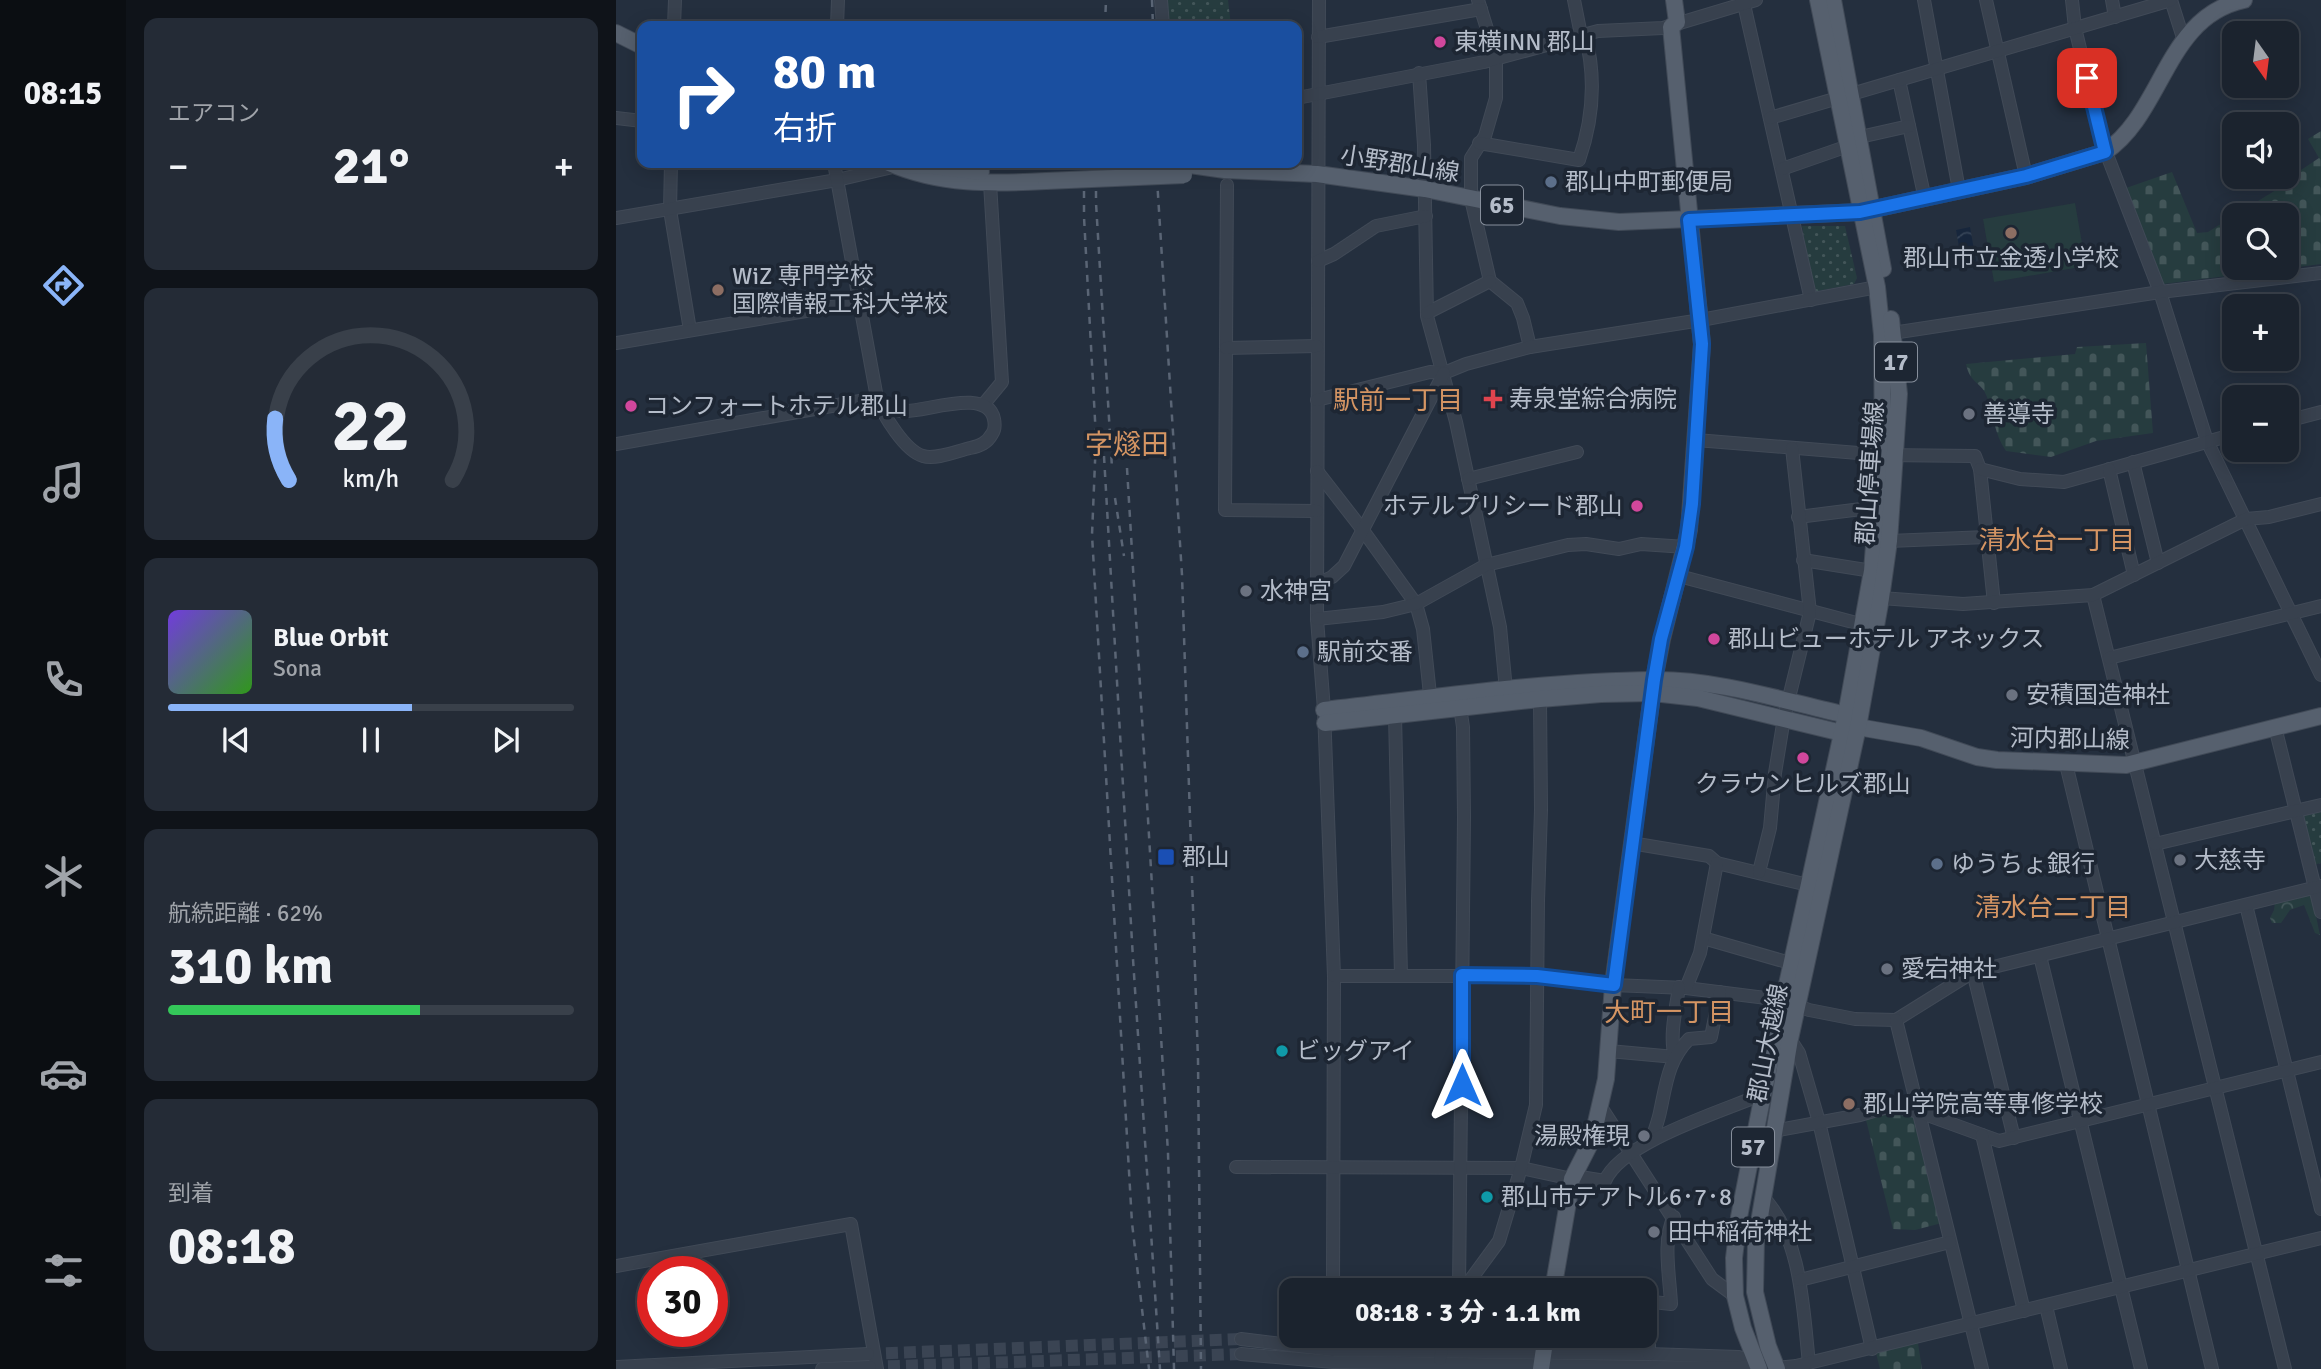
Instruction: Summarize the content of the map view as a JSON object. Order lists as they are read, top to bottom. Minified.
{"streets":{"main road":["小野郡山線","65","17","郡山停車場線","河内郡山線","郡山大越線","57"]},"crossings":[["小野郡山線","郡山停車場線"],["郡山停車場線","河内郡山線"],["郡山停車場線","郡山大越線"],["河内郡山線","郡山大越線"]],"districts":["駅前一丁目","字燧田","清水台一丁目","清水台二丁目","大町一丁目"],"places":{"other":["東横INN 郡山","郡山中町郵便局","郡山市立金透小学校","WiZ 専門学校 国際情報工科大学校","コンフォートホテル郡山","善導寺","ホテルプリシード郡山","水神宮","郡山ビューホテル アネックス","駅前交番","安積国造神社","クラウンヒルズ郡山","大慈寺","ゆうちょ銀行","愛宕神社","ビッグアイ","郡山学院高等専修学校","湯殿権現","郡山市テアトル6･7･8","田中稲荷神社"],"health":["寿泉堂綜合病院"],"transit":["郡山"]},"north":"bottom","page":{"tabs":"08:15","tile":["エアコン",["航続距離 · 62%","310 km"],["到着","08:18"]],"map_buttons":["+","−"],"turn":["80 m","右折"],"heat":["−","21°","+"],"song":["Blue Orbit","Sona"],"limit":"30","trip":"08:18 · 3 分 · 1.1 km","gauge":["22","km/h"]}}
